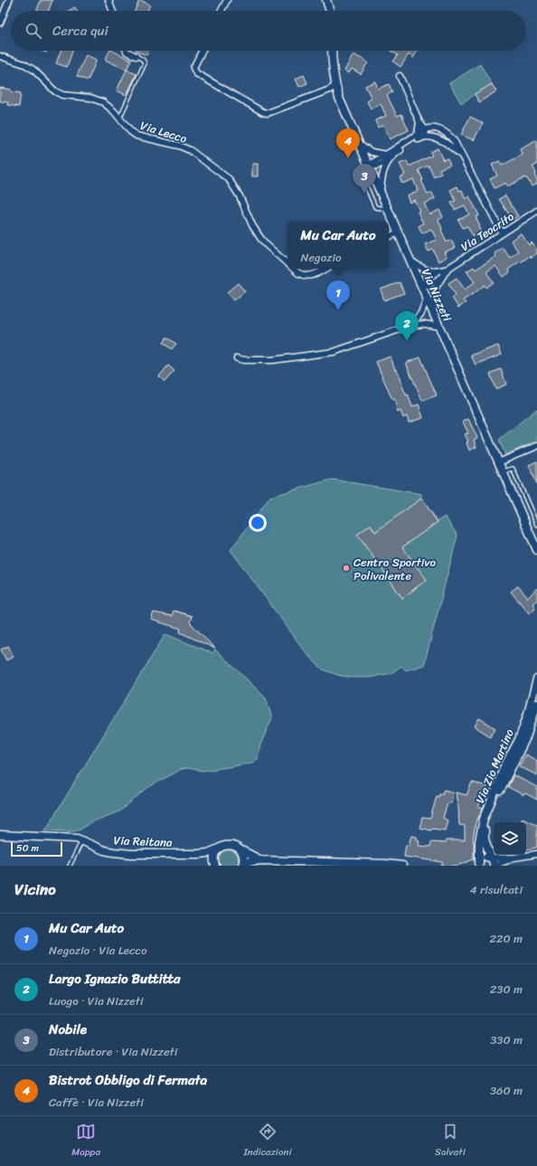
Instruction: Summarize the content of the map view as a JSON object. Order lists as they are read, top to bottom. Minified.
{"streets":{"street":["Via Lecco","Via Teocrito","Via Nizzeti","Via Zio Martino","Via Reitana"]},"crossings":[["Via Teocrito","Via Nizzeti"]],"places":["Centro Sportivo Polivalente"],"scale_bar":"50 m","page":{"search":"Cerca qui","pins":["4","3","1","2"],"popup":["Mu Car Auto","Negozio"],"scale":"50 m","heading":["Vicino","4 risultati"],"list":[{"mark":"1","name":"Mu Car Auto","note":"Negozio · Via Lecco","value":"220 m"},{"mark":"2","name":"Largo Ignazio Buttitta","note":"Luogo · Via Nizzeti","value":"230 m"},{"mark":"3","name":"Nobile","note":"Distributore · Via Nizzeti","value":"330 m"},{"mark":"4","name":"Bistrot Obbligo di Fermata","note":"Caffè · Via Nizzeti","value":"360 m"}],"nav":["Mappa","Indicazioni","Salvati"]}}
